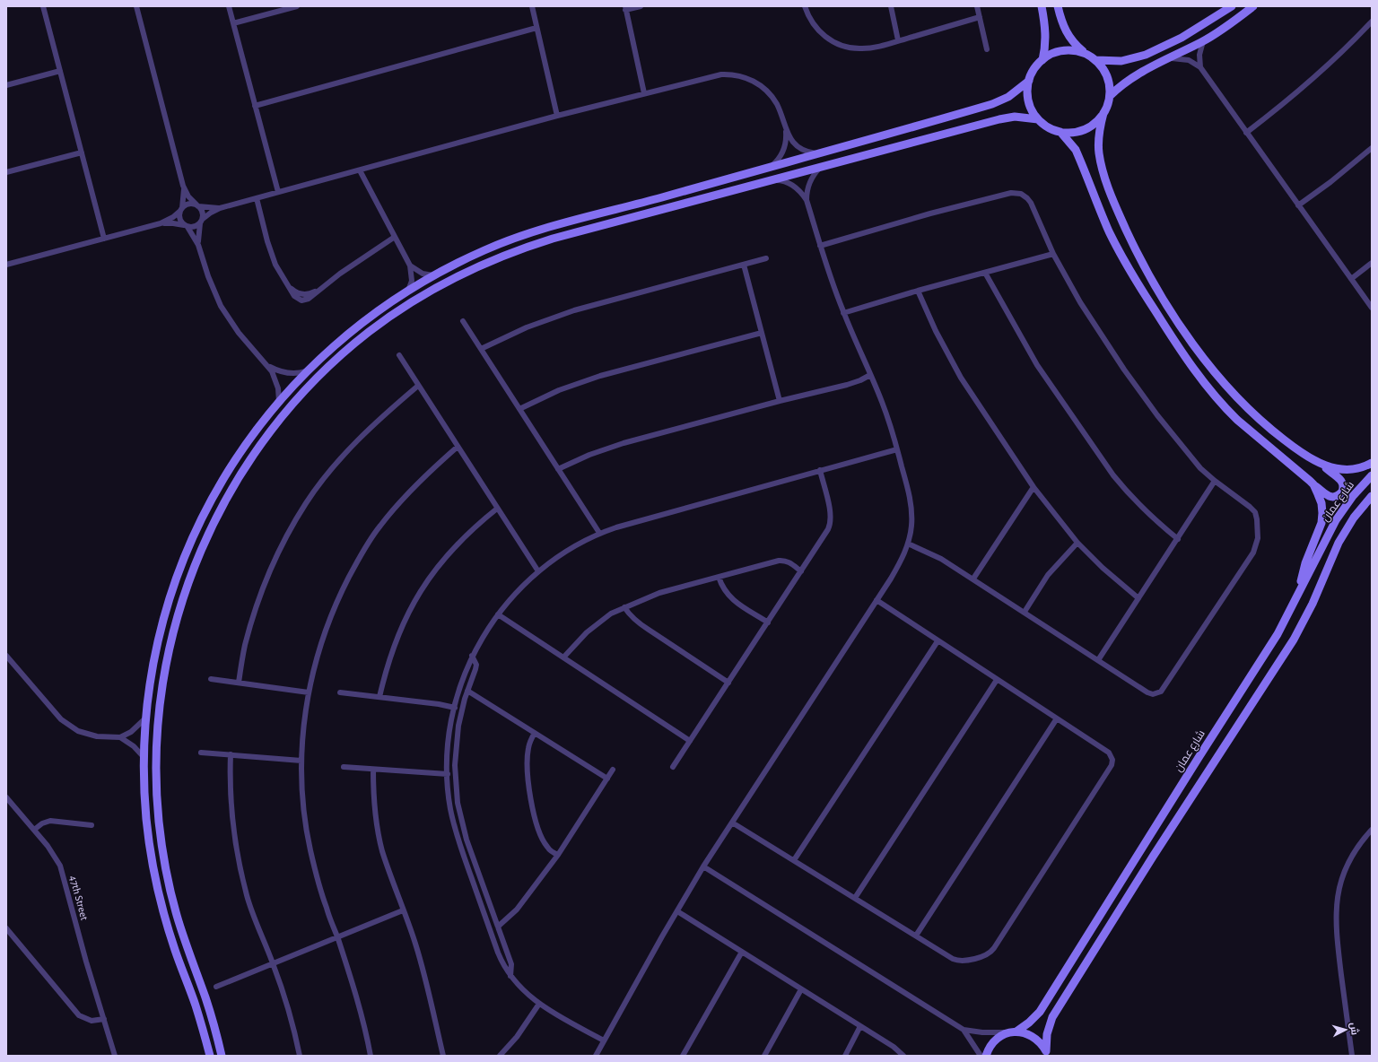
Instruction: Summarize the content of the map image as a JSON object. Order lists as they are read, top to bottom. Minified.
{"streets":{"street":["شارع عمان","47th Street"]},"north":"right"}
